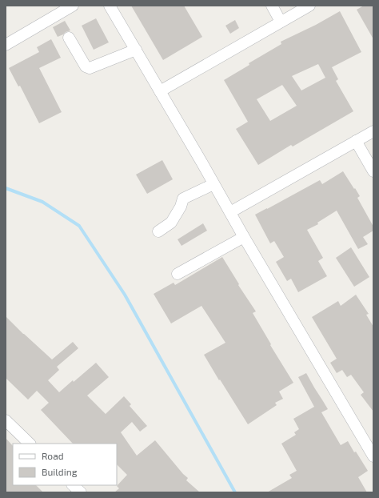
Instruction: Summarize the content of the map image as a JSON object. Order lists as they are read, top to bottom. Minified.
{"legend":["Road","Building"]}
